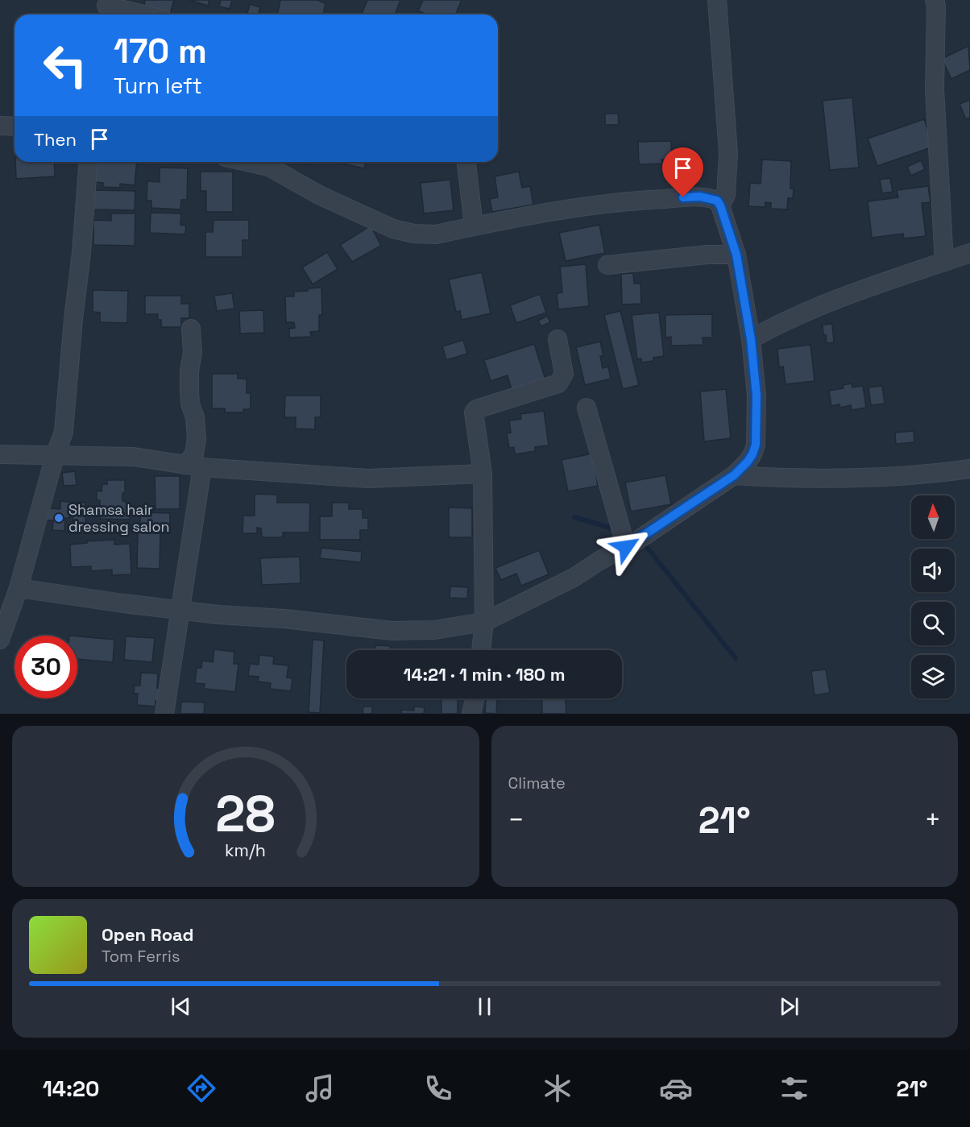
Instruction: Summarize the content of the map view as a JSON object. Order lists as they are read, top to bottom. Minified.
{"places":["Shamsa hair dressing salon"],"north":"top","page":{"turn":["170 m","Turn left"],"then":"Then","limit":"30","trip":"14:21 · 1 min · 180 m","tile":"Climate","heat":["−","21°","+"],"song":["Open Road","Tom Ferris"],"tabs":["14:20","21°"],"gauge":["28","km/h"]}}
